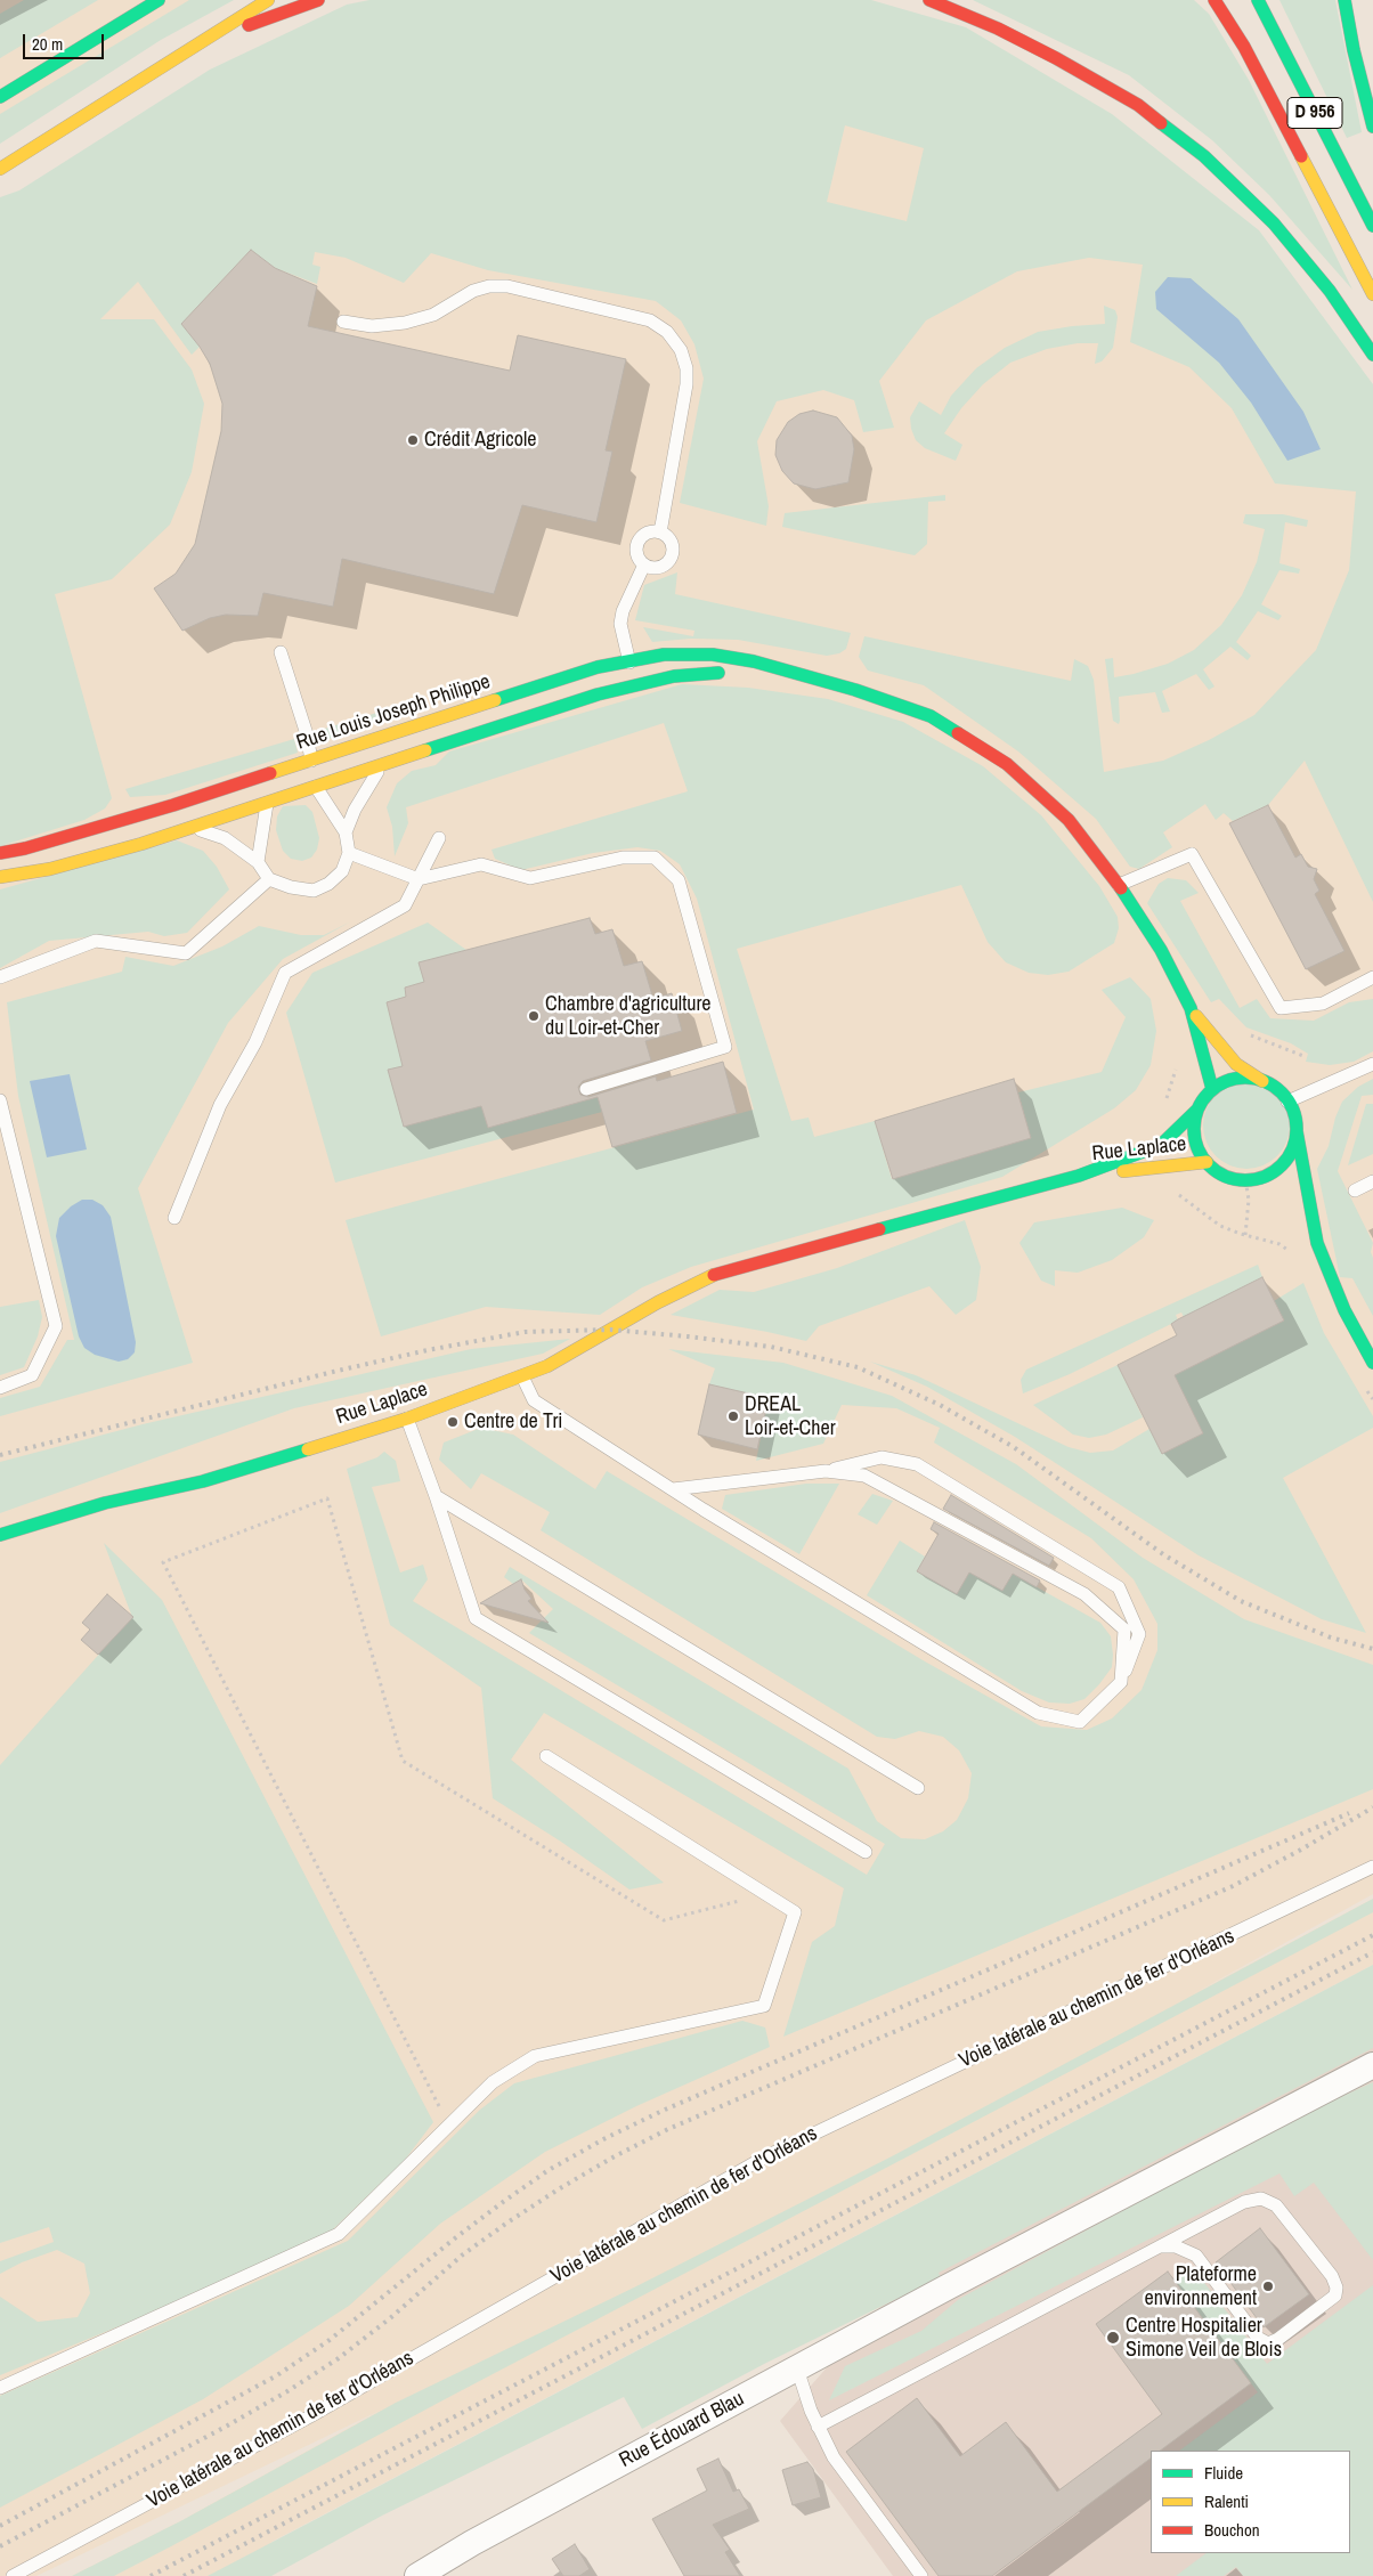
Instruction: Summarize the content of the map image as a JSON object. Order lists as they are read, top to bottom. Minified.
{"streets":{"main road":["D 956","Rue Louis Joseph Philippe","Rue Laplace"],"street":["Rue Édouard Blau"],"lane":["Voie latérale au chemin de fer d'Orléans"]},"places":["Crédit Agricole","Chambre d'agriculture du Loir-et-Cher","DREAL Loir-et-Cher","Centre de Tri","Plateforme environnement","Centre Hospitalier Simone Veil de Blois"],"legend":["Fluide","Ralenti","Bouchon"],"scale_bar":"20 m"}
